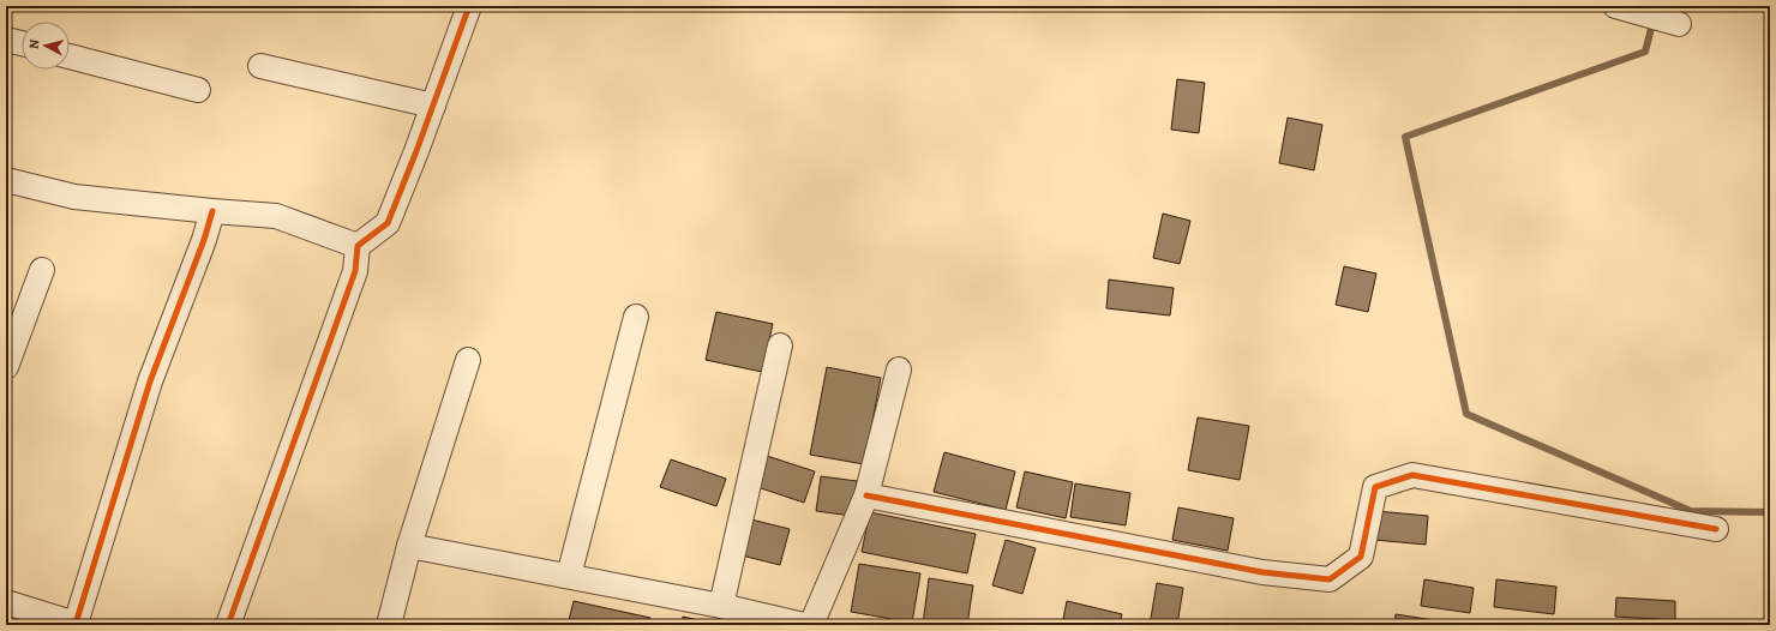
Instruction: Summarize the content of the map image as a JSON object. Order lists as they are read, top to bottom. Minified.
{"north":"left"}
